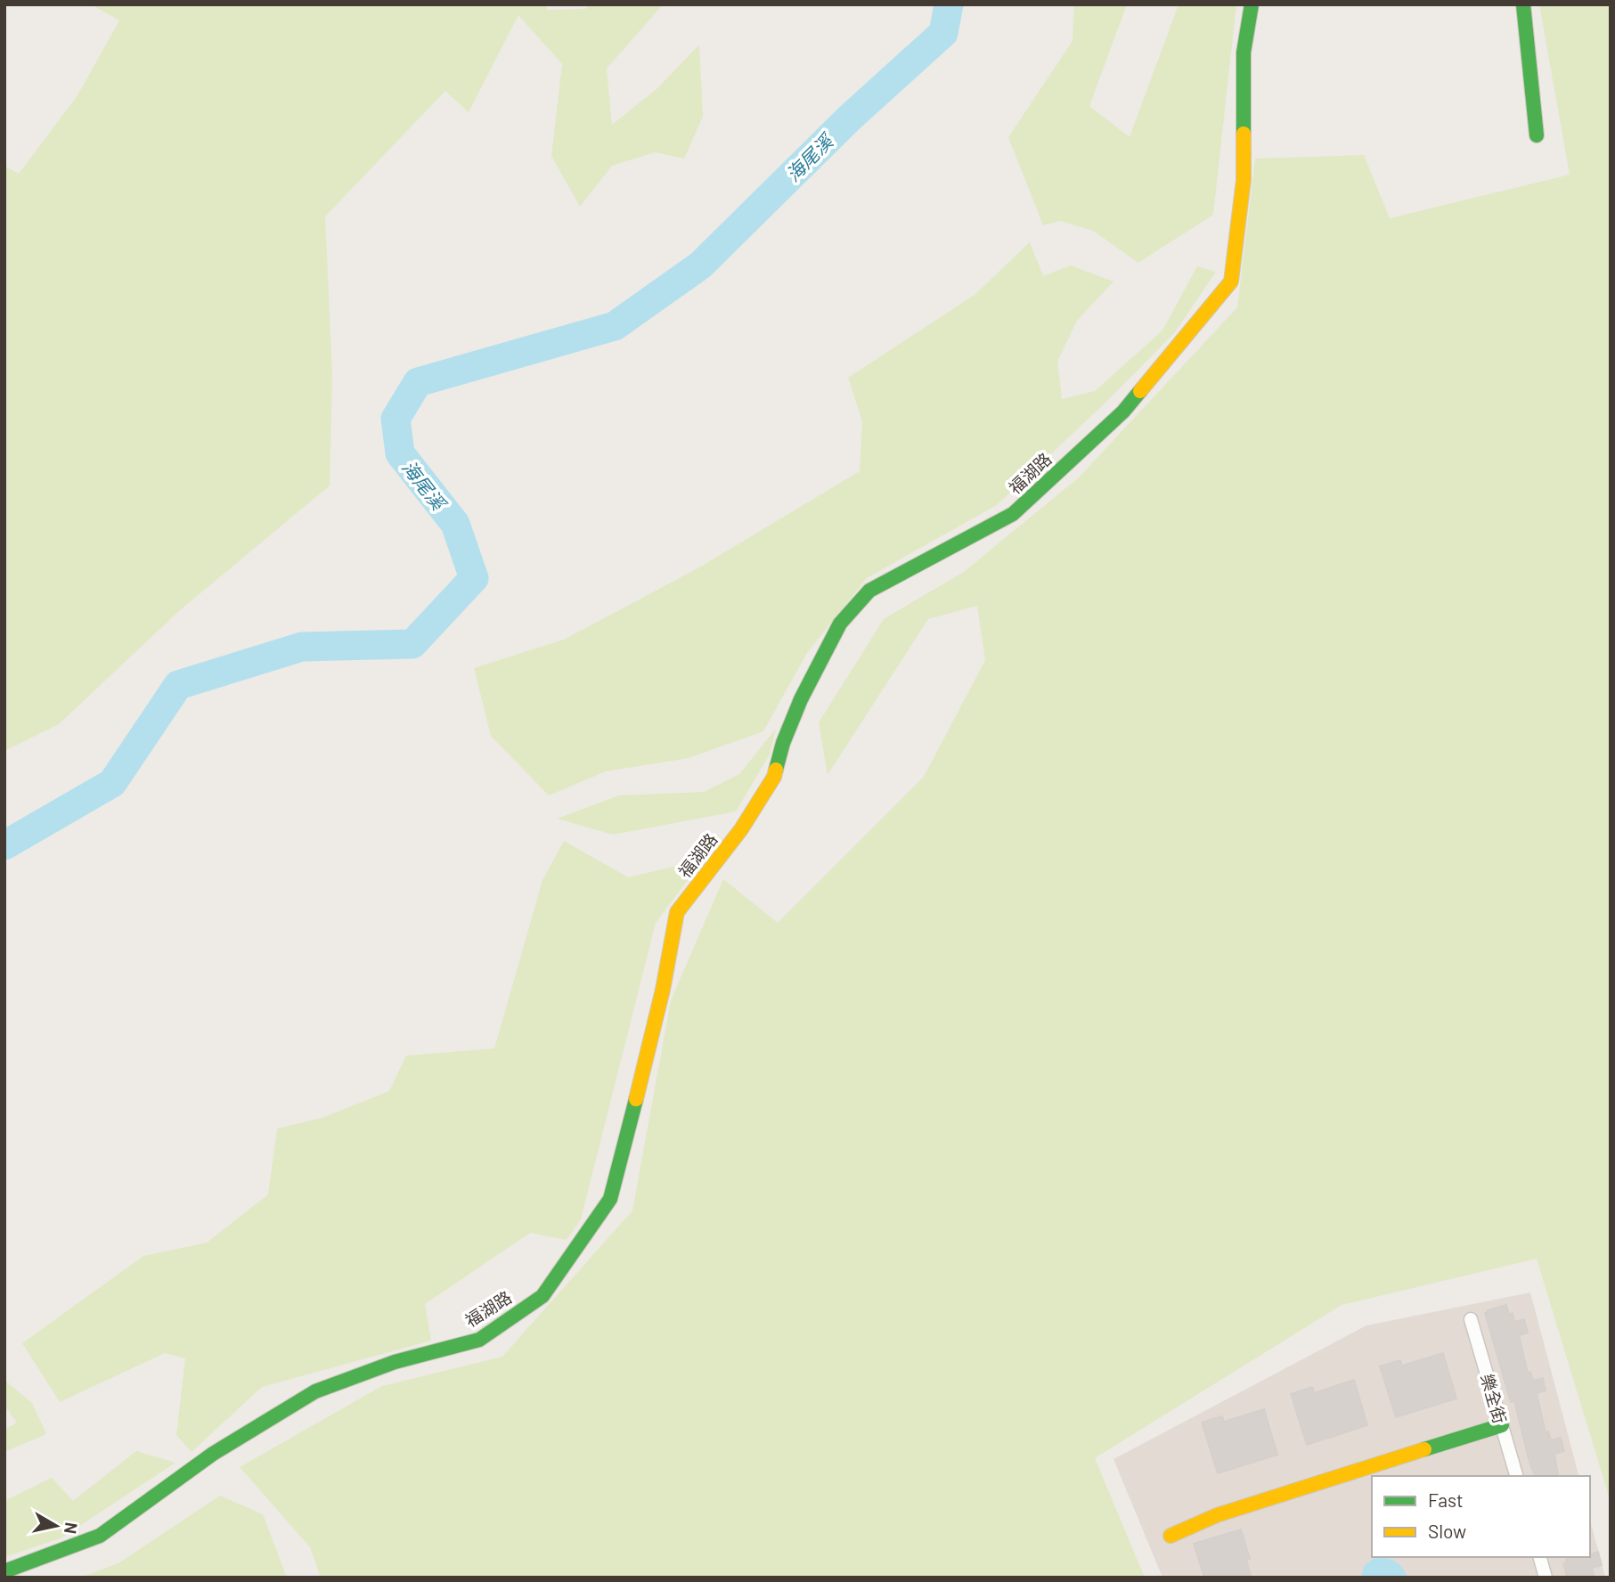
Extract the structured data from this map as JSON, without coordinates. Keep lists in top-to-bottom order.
{
  "streets": {
    "street": ["福湖路", "樂全街"]
  },
  "water": ["海尾溪"],
  "legend": ["Fast", "Slow"],
  "north": "right"
}
